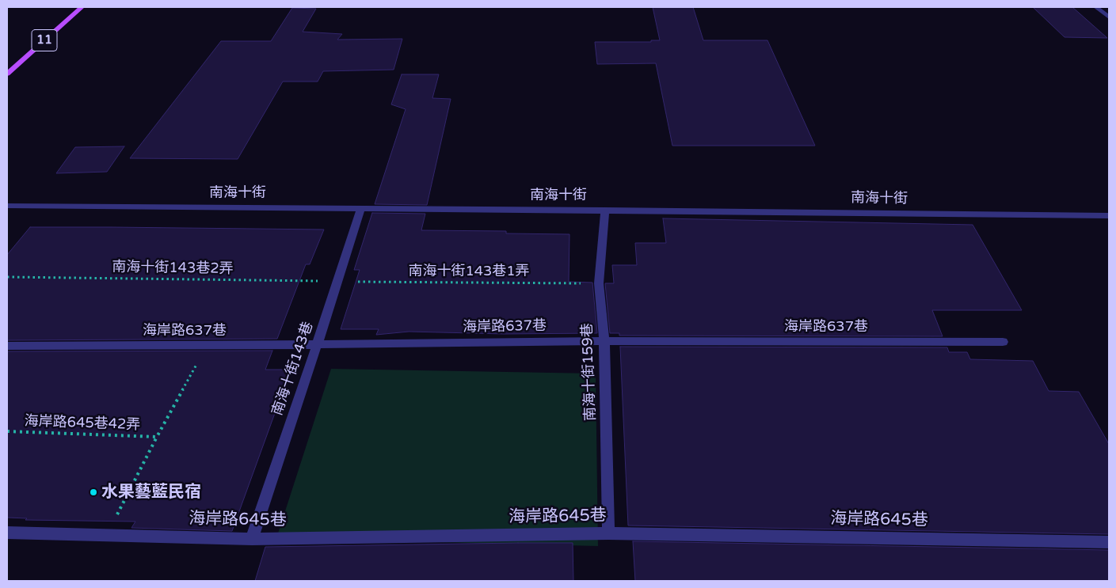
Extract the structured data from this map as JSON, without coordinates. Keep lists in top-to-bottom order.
{
  "streets": {
    "main road": ["11"],
    "street": [
      "南海十街",
      "海岸路637巷",
      "南海十街143巷",
      "南海十街159巷",
      "海岸路645巷"
    ],
    "path": ["南海十街143巷2弄", "南海十街143巷1弄", "海岸路645巷42弄"]
  },
  "crossings": [
    ["南海十街", "南海十街143巷"],
    ["南海十街", "南海十街159巷"],
    ["南海十街143巷2弄", "南海十街143巷1弄"],
    ["南海十街143巷2弄", "南海十街143巷"],
    ["南海十街143巷1弄", "南海十街143巷"],
    ["南海十街143巷1弄", "南海十街159巷"],
    ["海岸路637巷", "南海十街143巷"],
    ["海岸路637巷", "南海十街159巷"],
    ["海岸路637巷", "海岸路645巷42弄"],
    ["南海十街143巷", "海岸路645巷"],
    ["南海十街159巷", "海岸路645巷"],
    ["海岸路645巷42弄", "海岸路645巷"]
  ],
  "places": ["水果藝藍民宿"]
}
